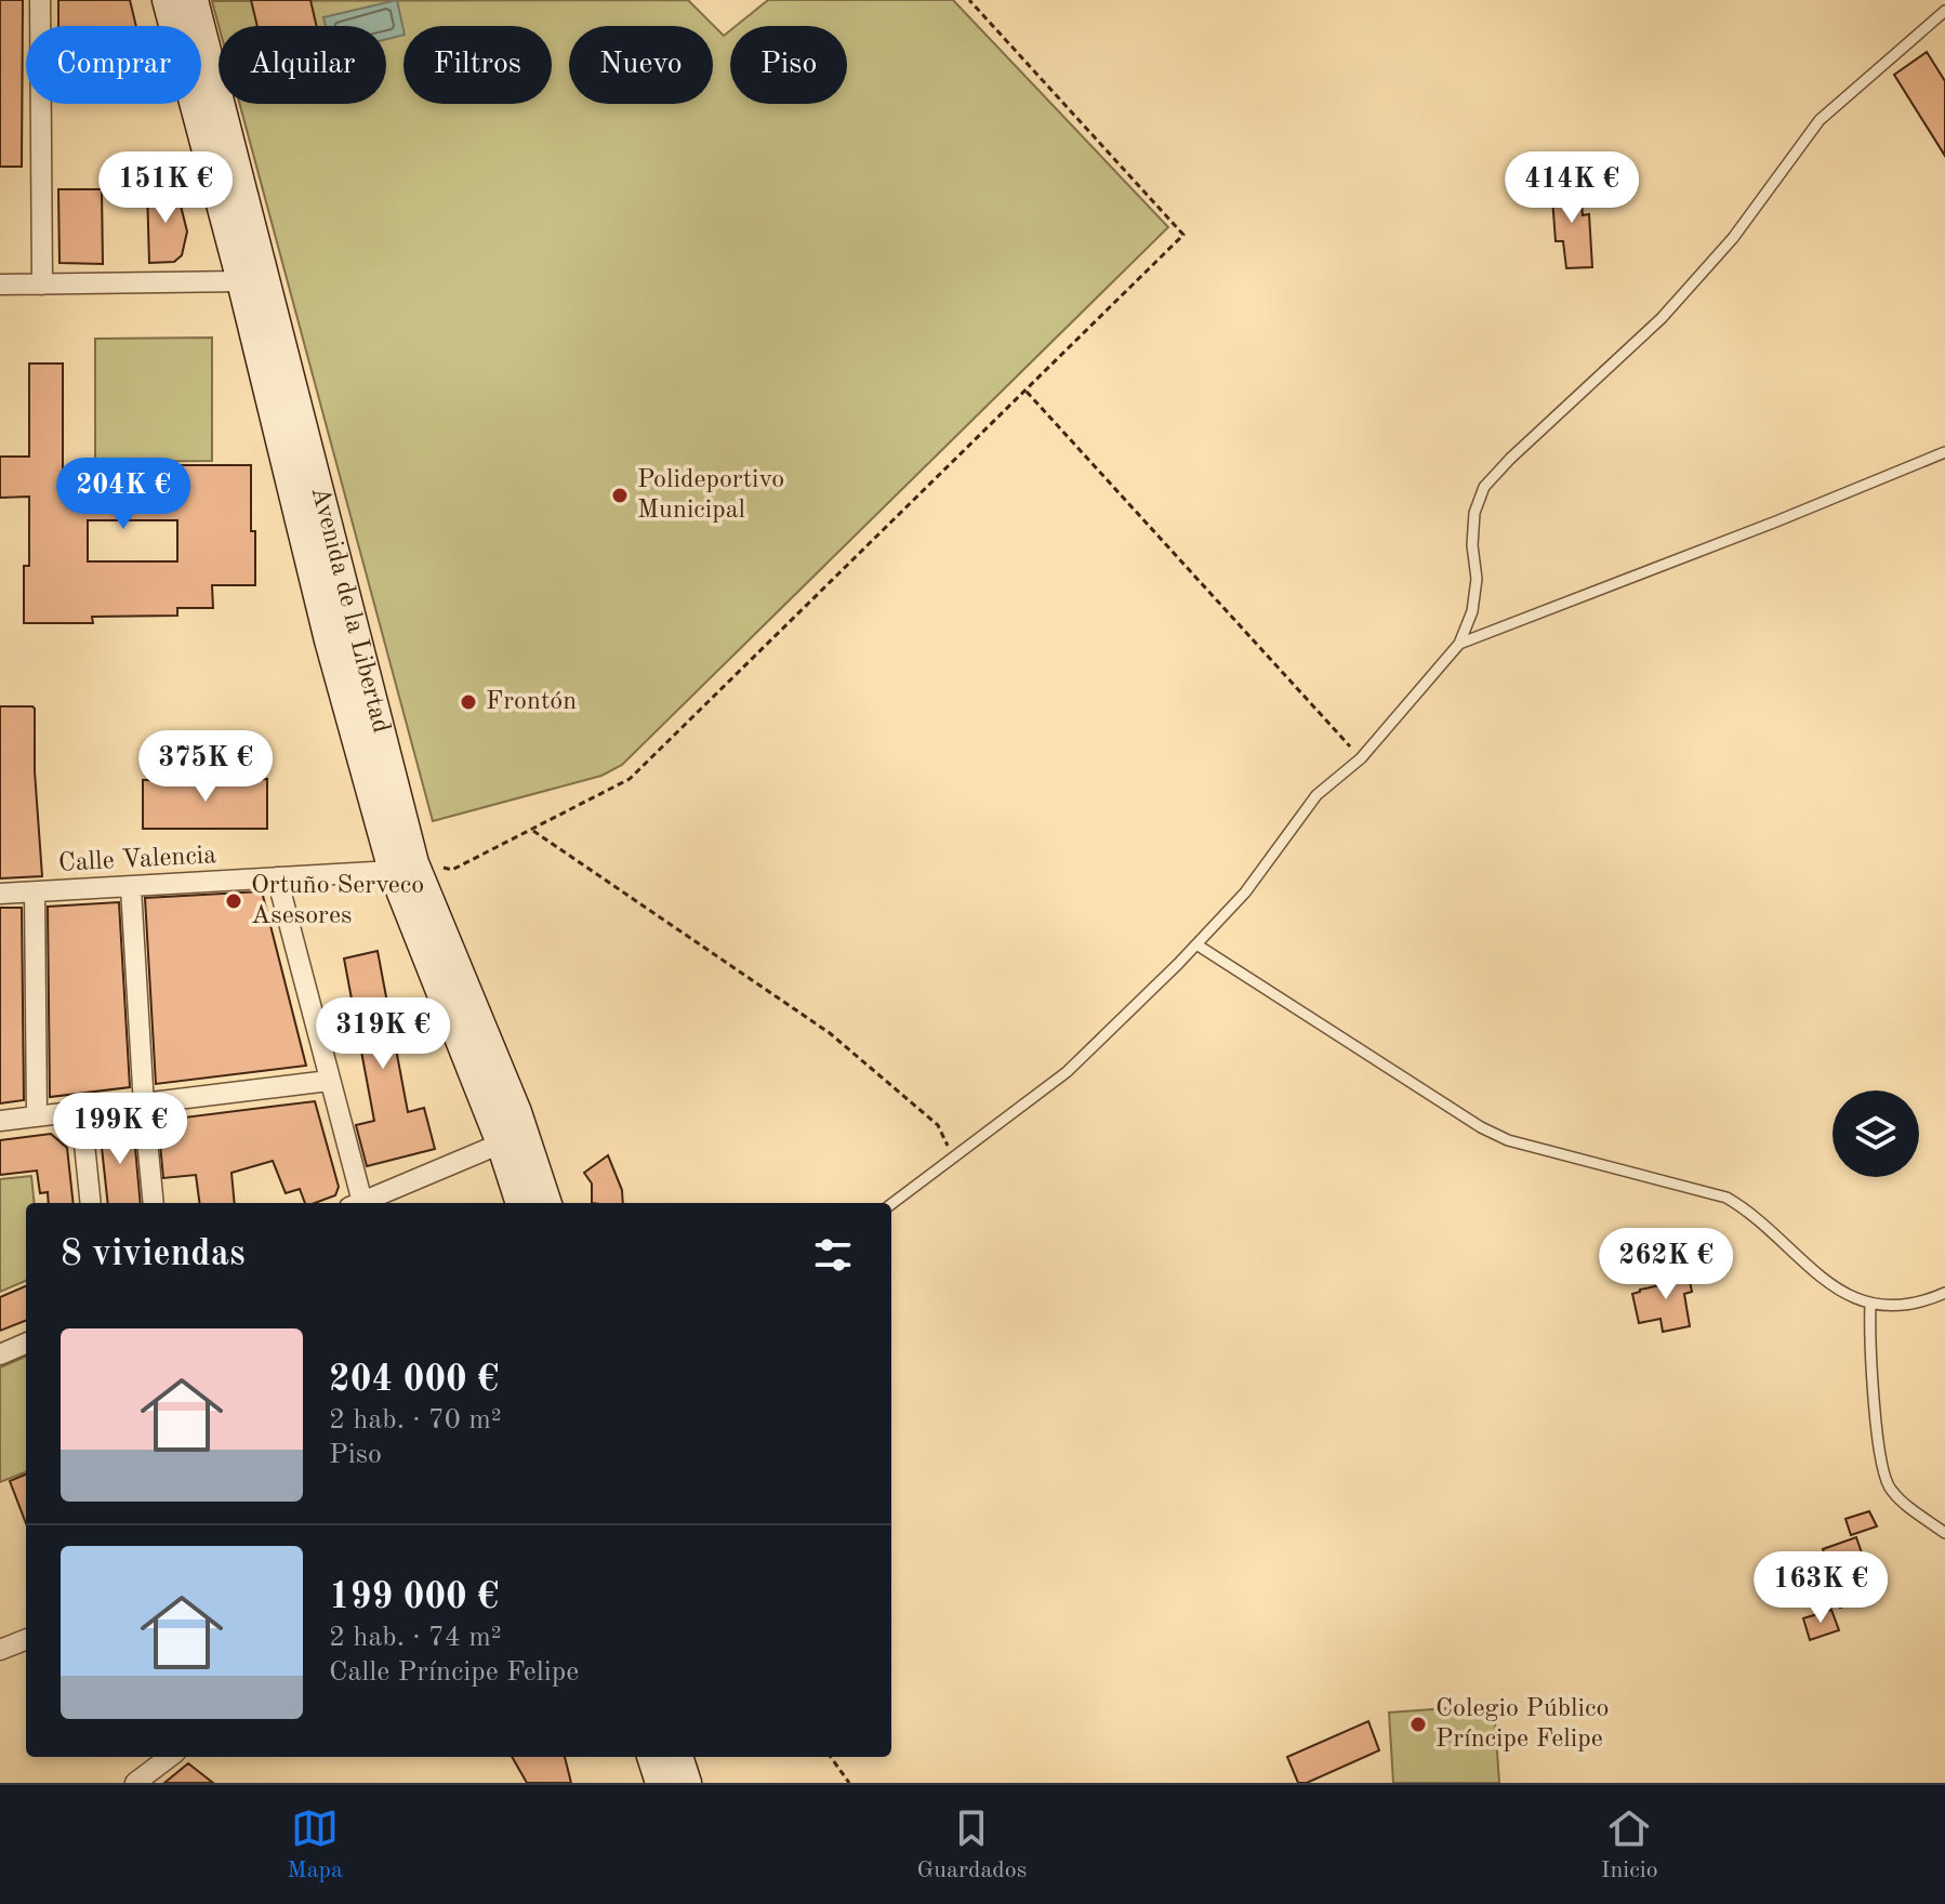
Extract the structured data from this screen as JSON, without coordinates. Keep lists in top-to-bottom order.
{
  "streets": {
    "street": ["Calle Valencia"]
  },
  "places": [
    "Polideportivo Municipal",
    "Frontón",
    "Ortuño Serveco Asesores",
    "Colegio Público Príncipe Felipe"
  ],
  "page": {
    "chip": [
      "Comprar",
      "Alquilar",
      "Filtros",
      "Nuevo",
      "Piso"
    ],
    "price": [
      "151K €",
      "414K €",
      "204K €",
      "375K €",
      "319K €",
      "199K €",
      "262K €",
      "163K €"
    ],
    "heading": "8 viviendas",
    "list": [
      {
        "name": "204 000 €",
        "note": "2 hab. · 70 m² · Piso"
      },
      {
        "name": "199 000 €",
        "note": "2 hab. · 74 m² · Calle Príncipe Felipe"
      }
    ],
    "tabs": ["Mapa", "Guardados", "Inicio"]
  }
}
